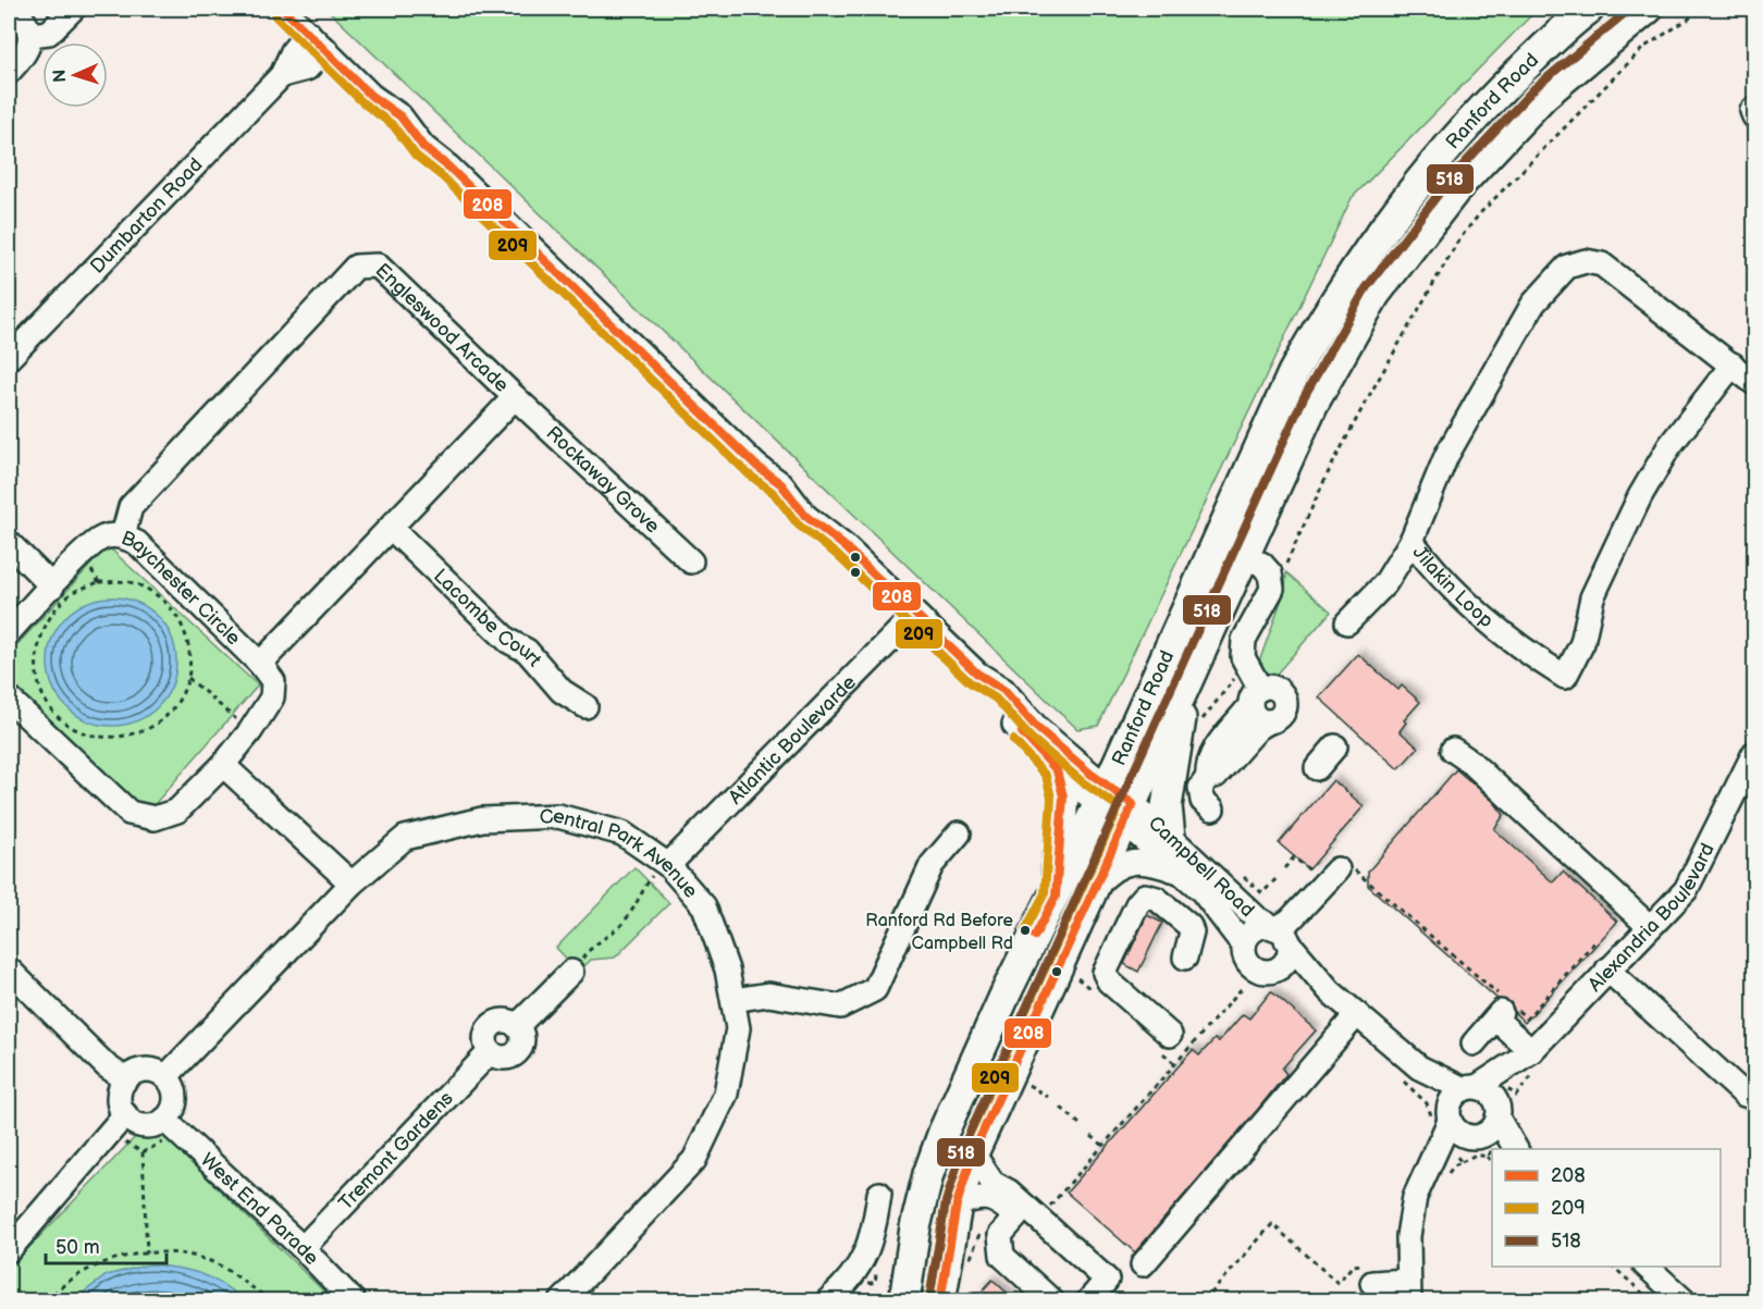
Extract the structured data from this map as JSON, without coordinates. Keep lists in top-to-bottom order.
{
  "streets": {
    "main road": ["Ranford Road"],
    "street": [
      "Dumbarton Road",
      "Engleswood Arcade",
      "Rockaway Grove",
      "Jilakin Loop",
      "Baychester Circle",
      "Lacombe Court",
      "Atlantic Boulevarde",
      "Central Park Avenue",
      "Campbell Road",
      "Alexandria Boulevard",
      "Tremont Gardens",
      "West End Parade"
    ]
  },
  "crossings": [
    ["Ranford Road", "Campbell Road"],
    ["Dumbarton Road", "Campbell Road"],
    ["Engleswood Arcade", "Rockaway Grove"],
    ["Engleswood Arcade", "Baychester Circle"],
    ["Engleswood Arcade", "Lacombe Court"],
    ["Atlantic Boulevarde", "Central Park Avenue"],
    ["Atlantic Boulevarde", "Campbell Road"],
    ["Central Park Avenue", "West End Parade"],
    ["Campbell Road", "Alexandria Boulevard"],
    ["Tremont Gardens", "West End Parade"]
  ],
  "places": ["Ranford Rd Before Campbell Rd"],
  "lines": ["transit line 208", "transit line 518", "transit line 209"],
  "legend": ["208", "209", "518"],
  "scale_bar": "50 m",
  "north": "left"
}
